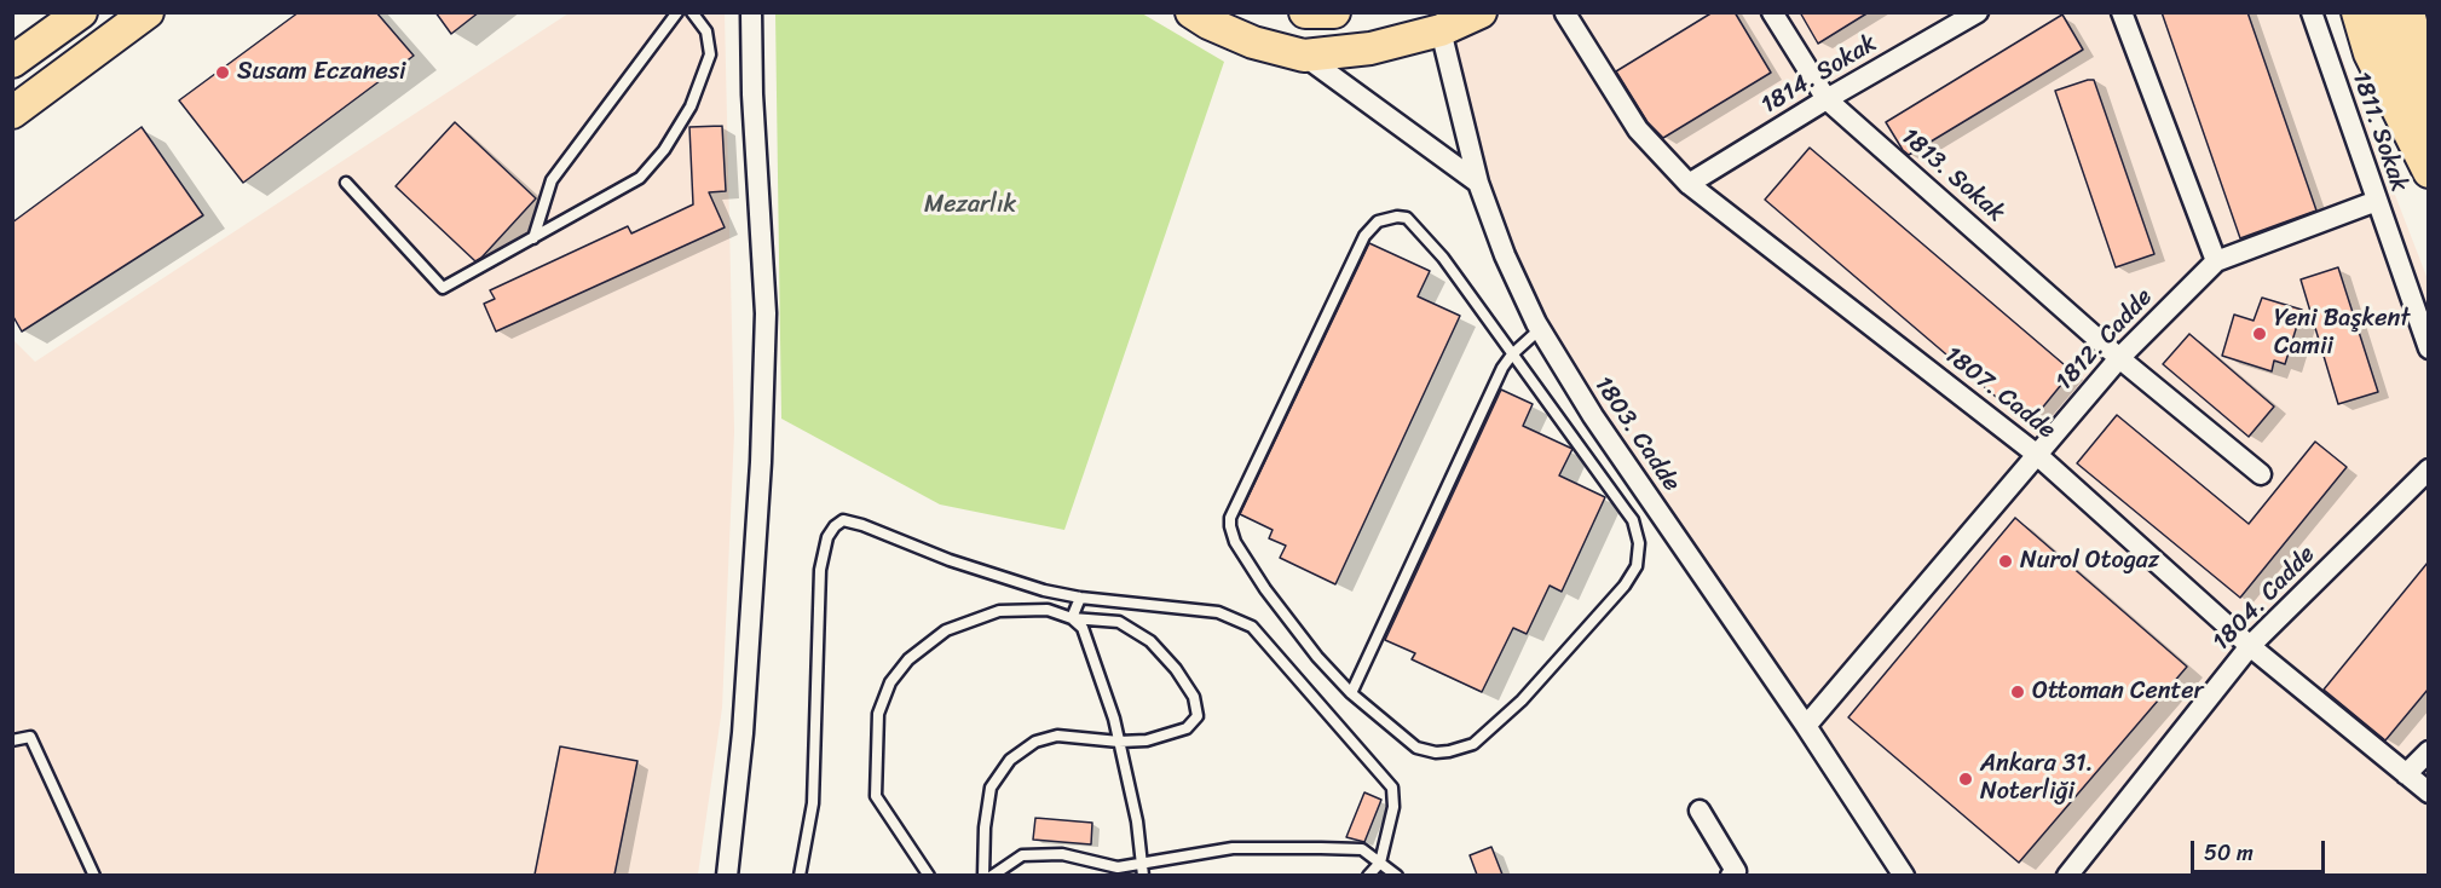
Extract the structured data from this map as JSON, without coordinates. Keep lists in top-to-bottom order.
{
  "streets": {
    "street": [
      "1814. Sokak",
      "1811. Sokak",
      "1813. Sokak",
      "1812. Cadde",
      "1807. Cadde",
      "1803. Cadde",
      "1804. Cadde"
    ]
  },
  "crossings": [
    ["1814. Sokak", "1813. Sokak"],
    ["1814. Sokak", "1807. Cadde"],
    ["1813. Sokak", "1812. Cadde"],
    ["1812. Cadde", "1807. Cadde"],
    ["1812. Cadde", "1803. Cadde"],
    ["1807. Cadde", "1804. Cadde"]
  ],
  "parks": ["Mezarlık"],
  "places": [
    "Susam Eczanesi",
    "Yeni Başkent Camii",
    "Nurol Otogaz",
    "Ottoman Center",
    "Ankara 31. Noterliği"
  ],
  "scale_bar": "50 m"
}
